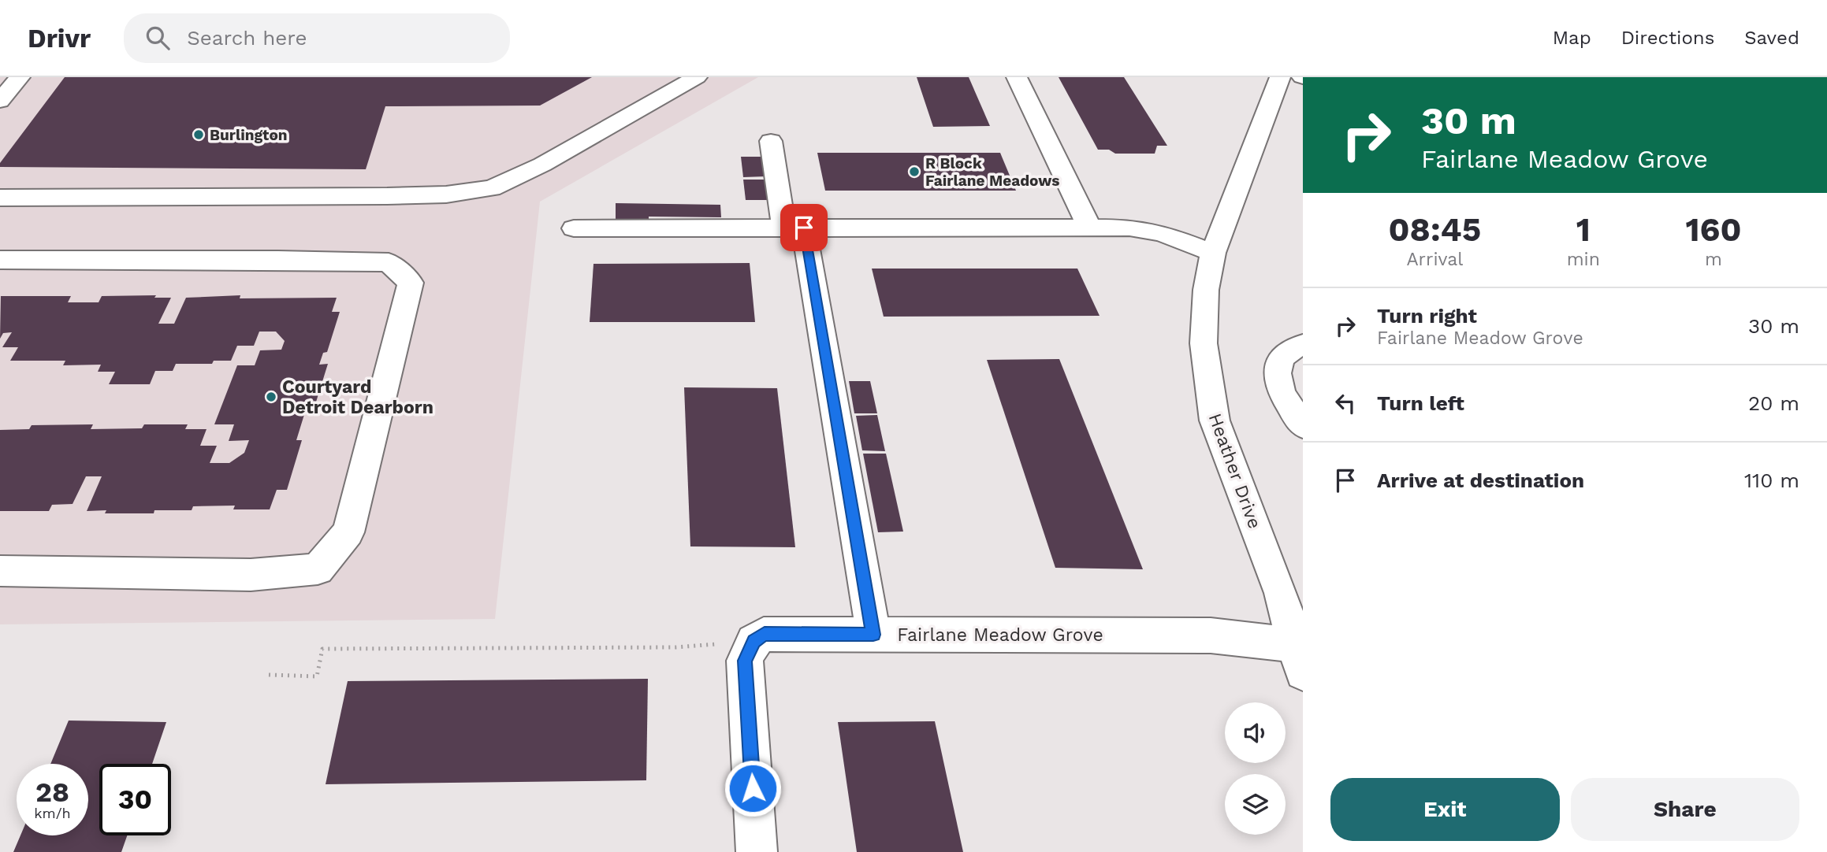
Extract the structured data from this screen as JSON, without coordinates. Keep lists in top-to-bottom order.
{
  "streets": {
    "street": ["Heather Drive", "Fairlane Meadow Grove"]
  },
  "crossings": [
    ["Heather Drive", "Fairlane Meadow Grove"]
  ],
  "places": ["Burlington", "R Block Fairlane Meadows", "Courtyard Detroit Dearborn"],
  "page": {
    "header": "Drivr",
    "search": "Search here",
    "nav": ["Map", "Directions", "Saved"],
    "turn": ["30 m", "Fairlane Meadow Grove"],
    "eta": [
      "08:45",
      "Arrival",
      "1",
      "min",
      "160",
      "m"
    ],
    "list": [
      {
        "name": "Turn right",
        "note": "Fairlane Meadow Grove",
        "value": "30 m"
      },
      {
        "name": "Turn left",
        "value": "20 m"
      },
      {
        "name": "Arrive at destination",
        "value": "110 m"
      }
    ],
    "speed": "28 km/h",
    "limit": "30",
    "buttons": ["Exit", "Share"]
  }
}
